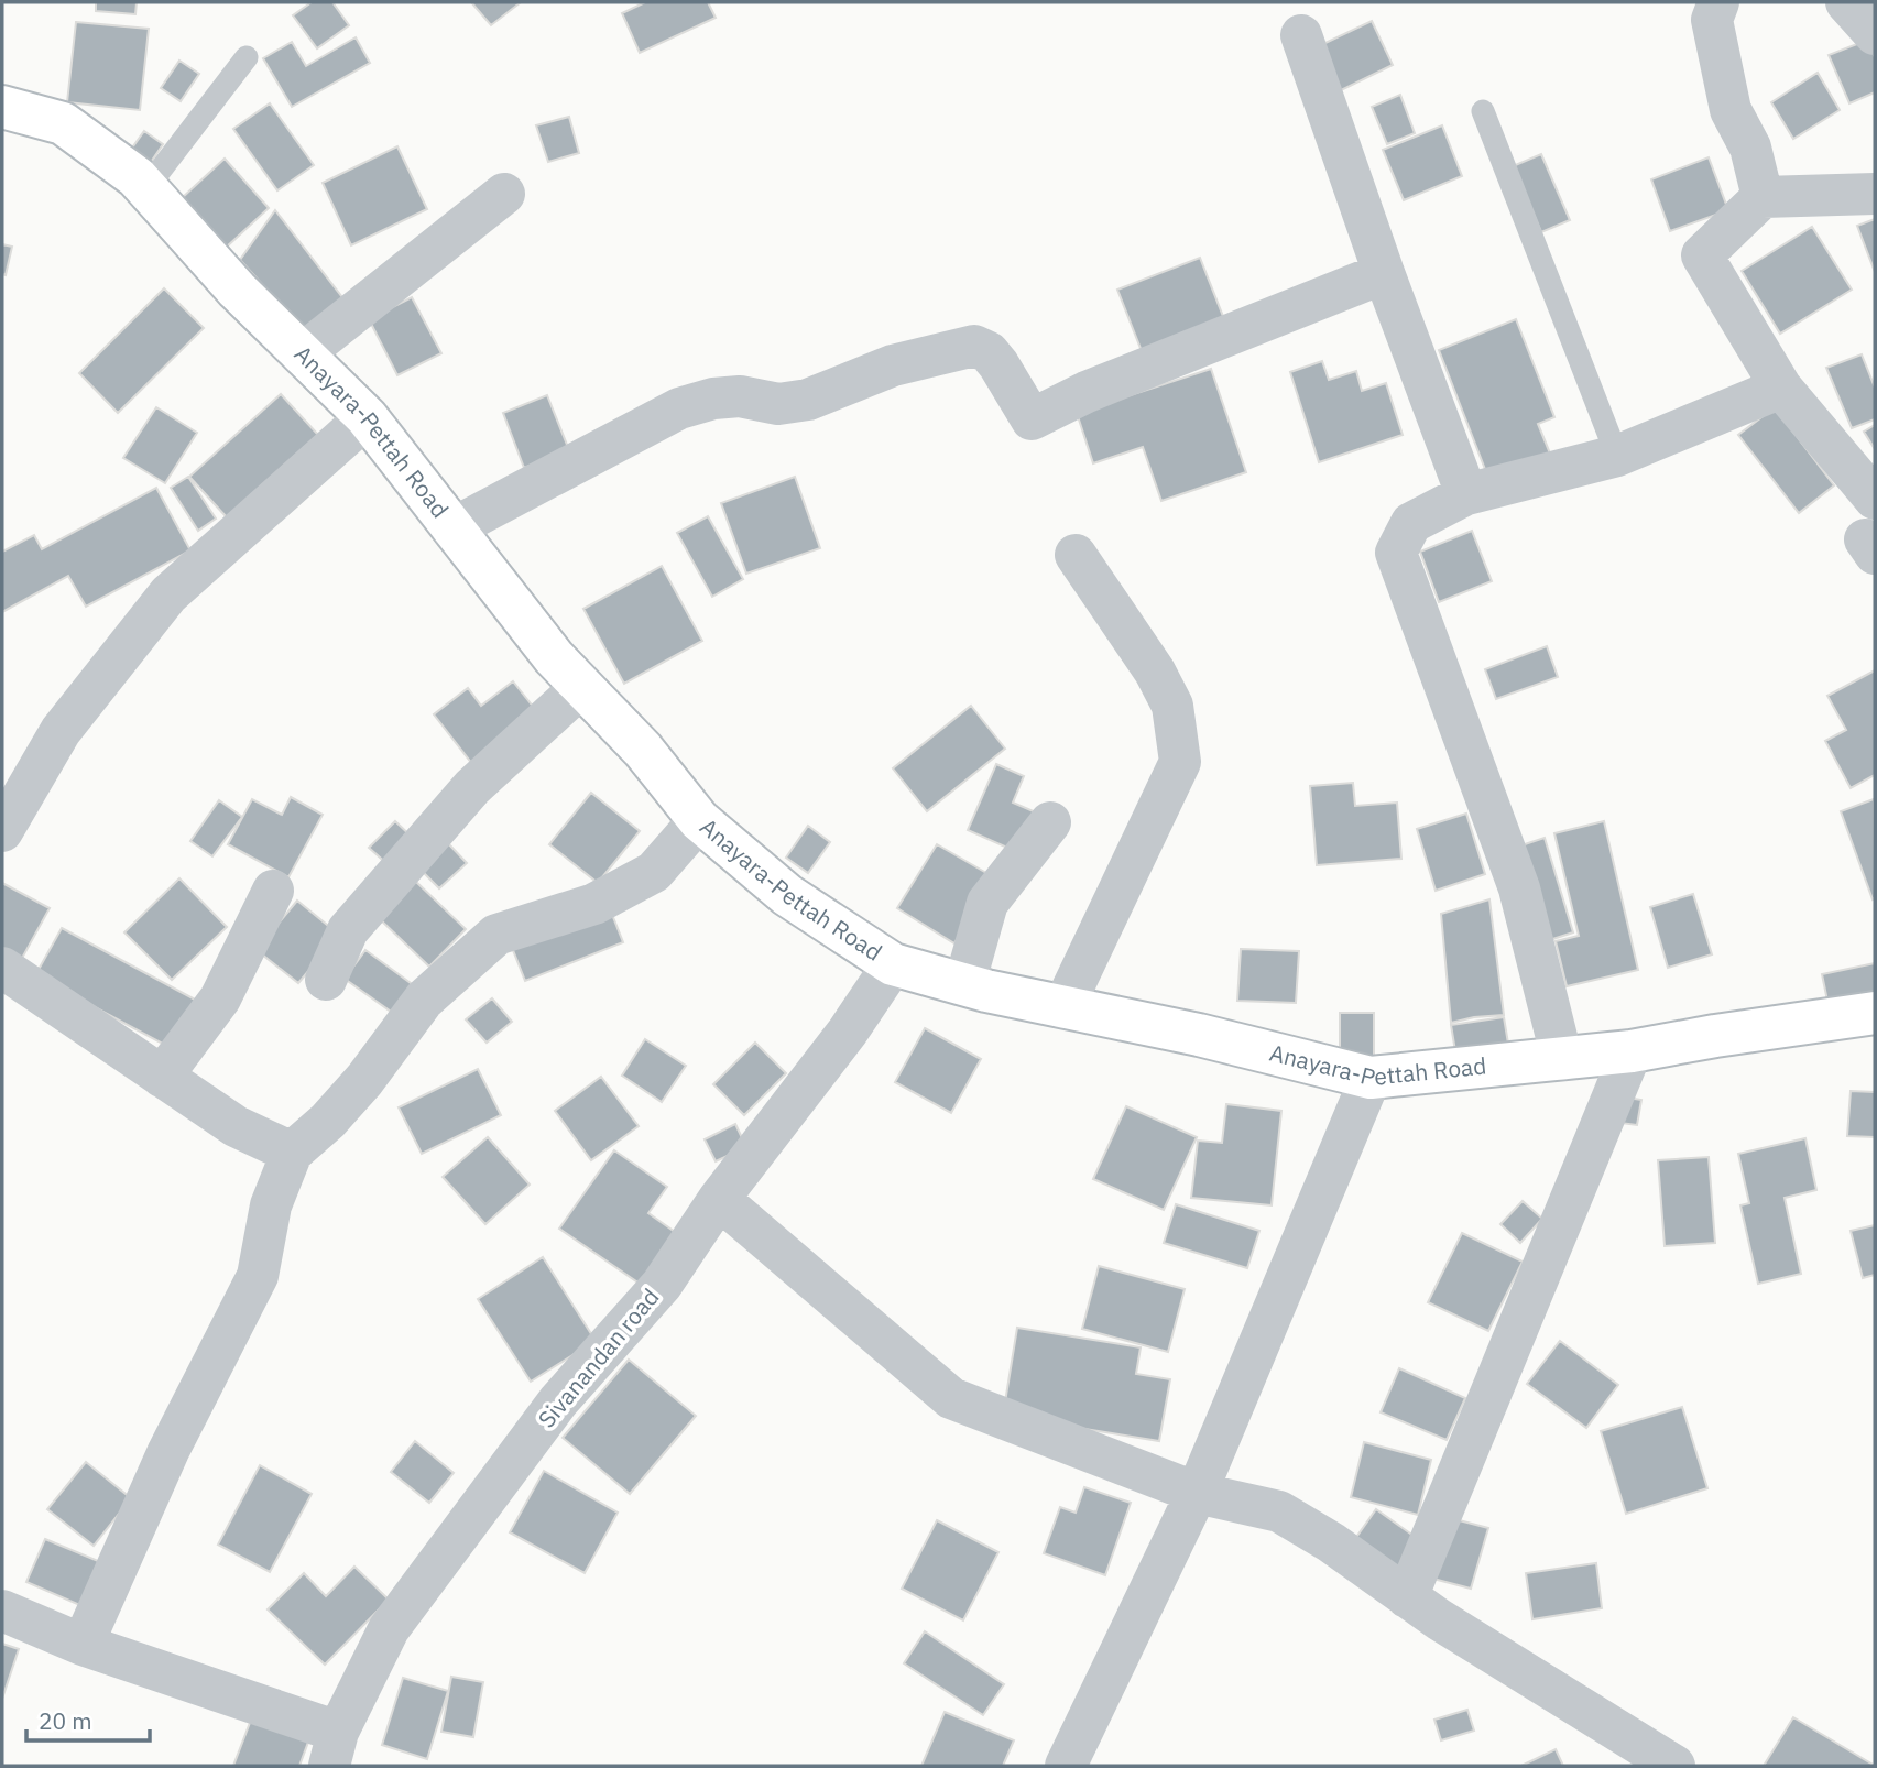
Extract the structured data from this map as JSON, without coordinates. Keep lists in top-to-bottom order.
{
  "streets": {
    "main road": ["Anayara-Pettah Road"],
    "street": ["Sivanandan road"]
  },
  "crossings": [
    ["Anayara-Pettah Road", "Sivanandan road"]
  ],
  "scale_bar": "20 m"
}
